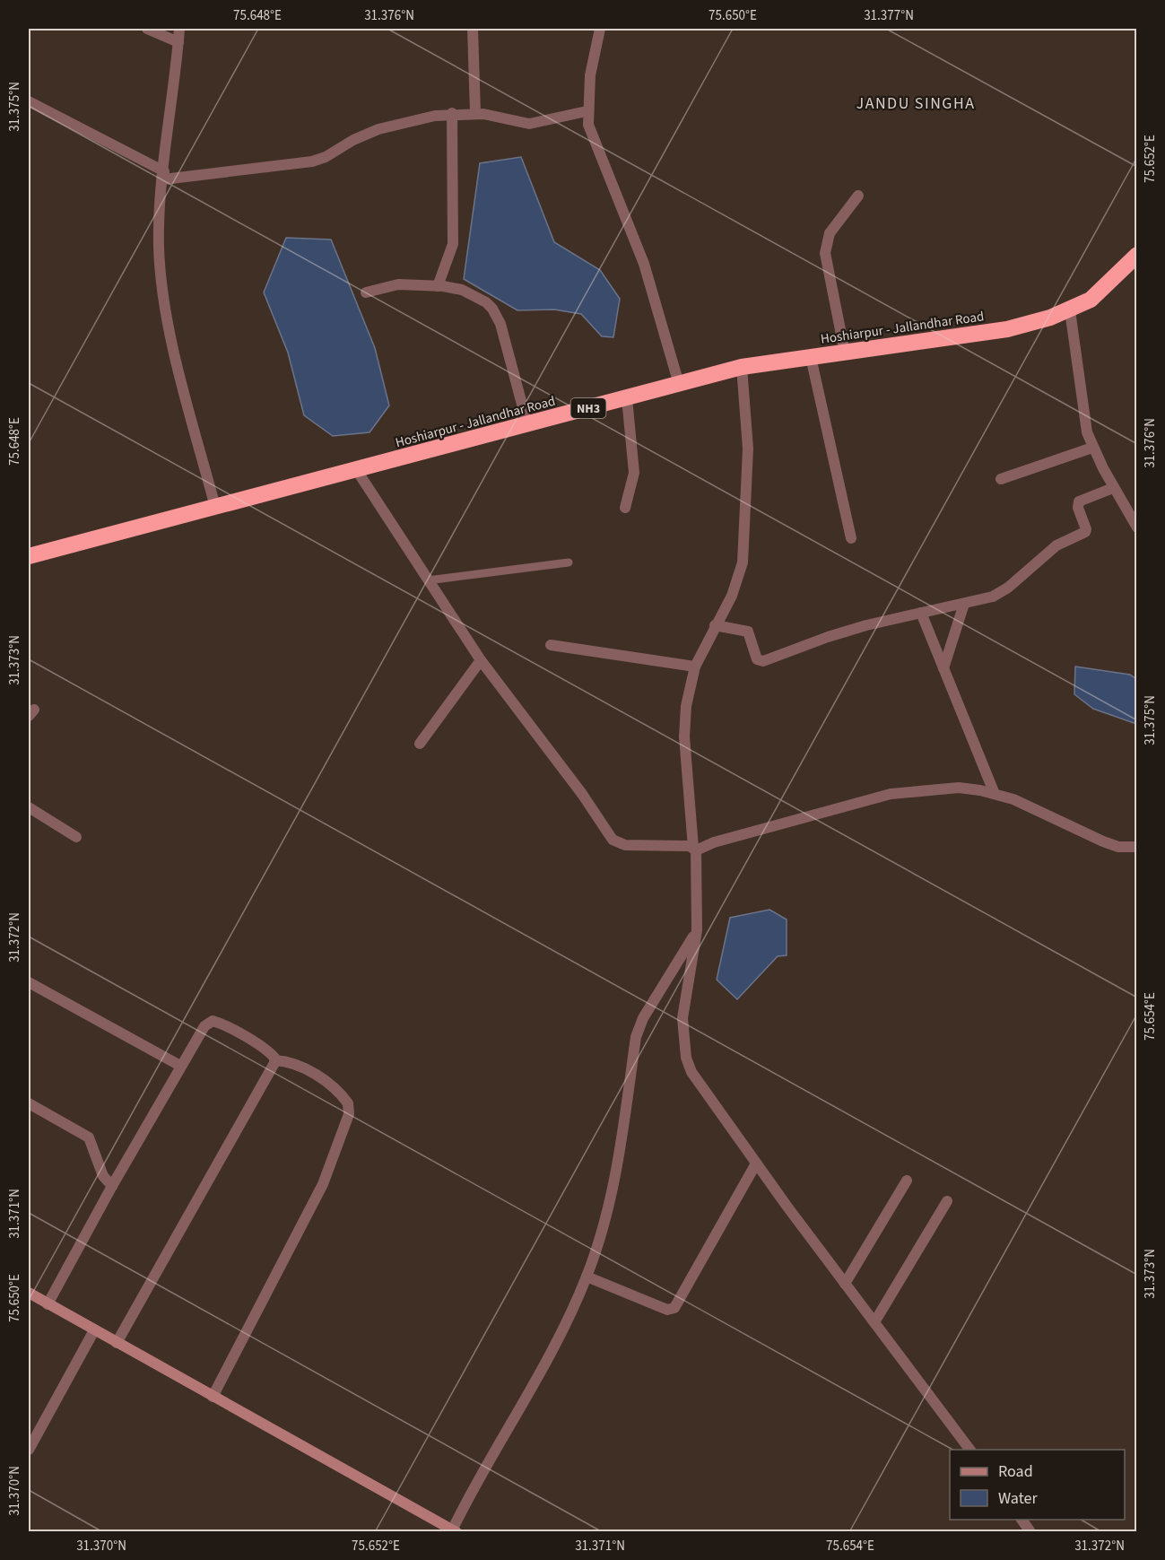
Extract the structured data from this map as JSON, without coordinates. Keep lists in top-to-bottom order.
{
  "streets": {
    "highway": ["Hoshiarpur - Jallandhar Road", "NH3"]
  },
  "districts": ["JANDU SINGHA"],
  "legend": ["Road", "Water"],
  "coordinates": [
    "75.648°E",
    "31.376°N",
    "75.650°E",
    "31.377°N",
    "31.375°N",
    "75.652°E",
    "31.373°N",
    "31.372°N",
    "75.654°E",
    "31.371°N",
    "31.370°N"
  ]
}
